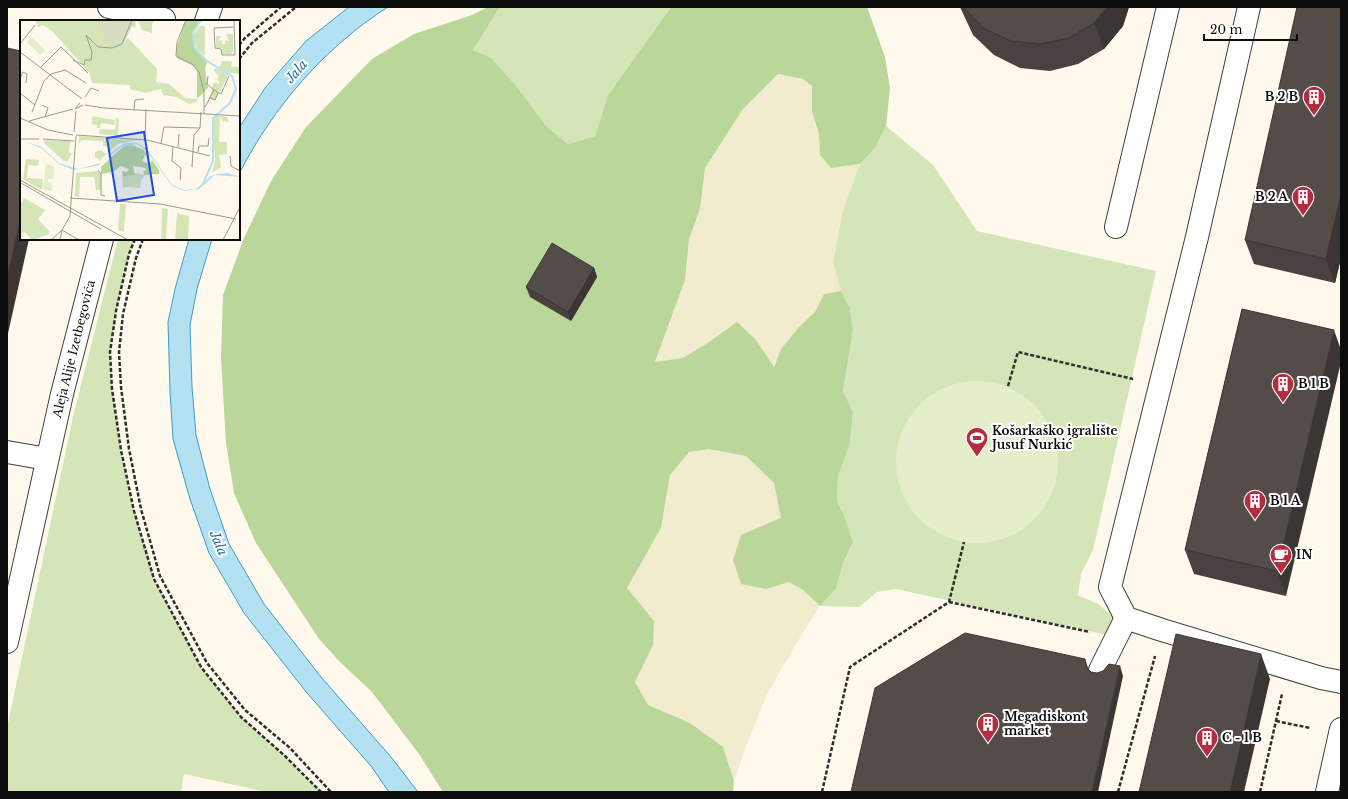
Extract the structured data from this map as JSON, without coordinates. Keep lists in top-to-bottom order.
{
  "streets": {
    "street": ["Aleja Alije Izetbegovića"]
  },
  "water": ["Jala"],
  "places": {
    "building": [
      "B 2 B",
      "B 2 A",
      "B 1 B",
      "B 1 A",
      "Megadiskont market",
      "C - 1 B"
    ],
    "sports": ["Košarkaško igralište Jusuf Nurkić"],
    "cafe": ["IN"]
  },
  "scale_bar": "20 m"
}
